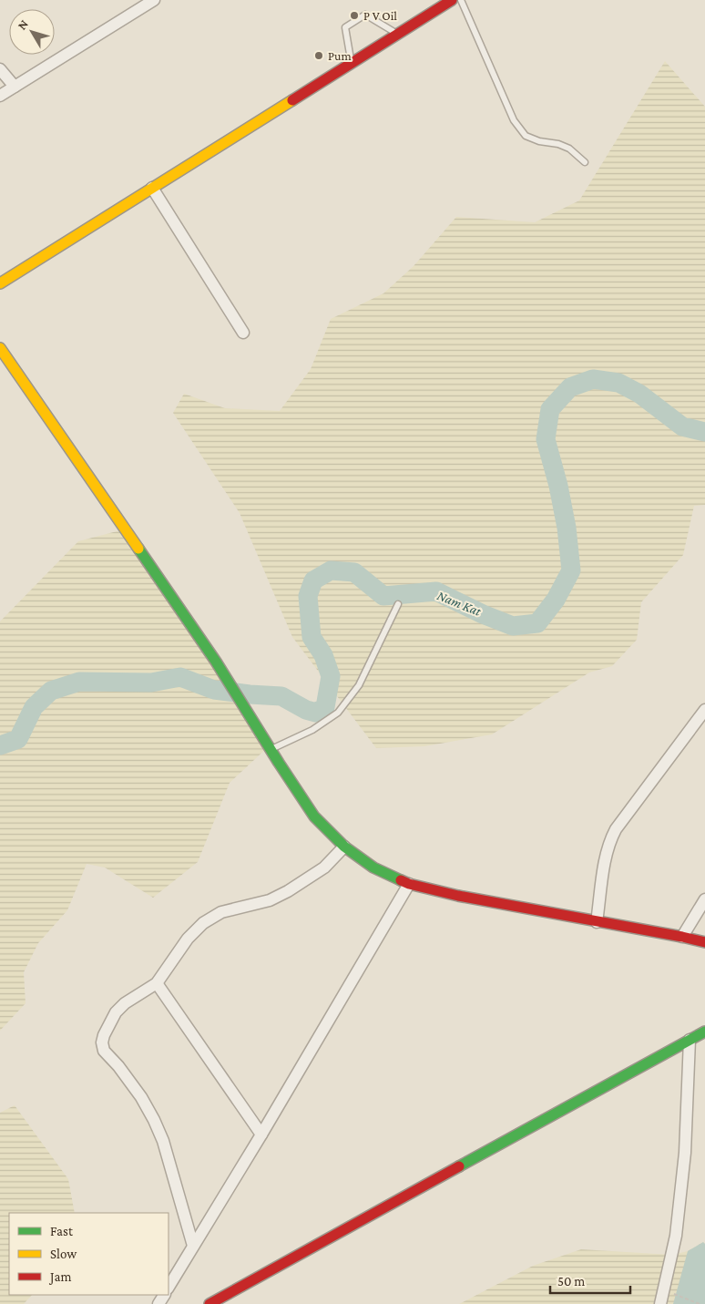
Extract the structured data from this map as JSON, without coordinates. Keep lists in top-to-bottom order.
{
  "water": ["Nam Kat"],
  "places": ["P V Oil", "Pum"],
  "legend": ["Fast", "Slow", "Jam"],
  "scale_bar": "50 m",
  "north": "top left"
}
